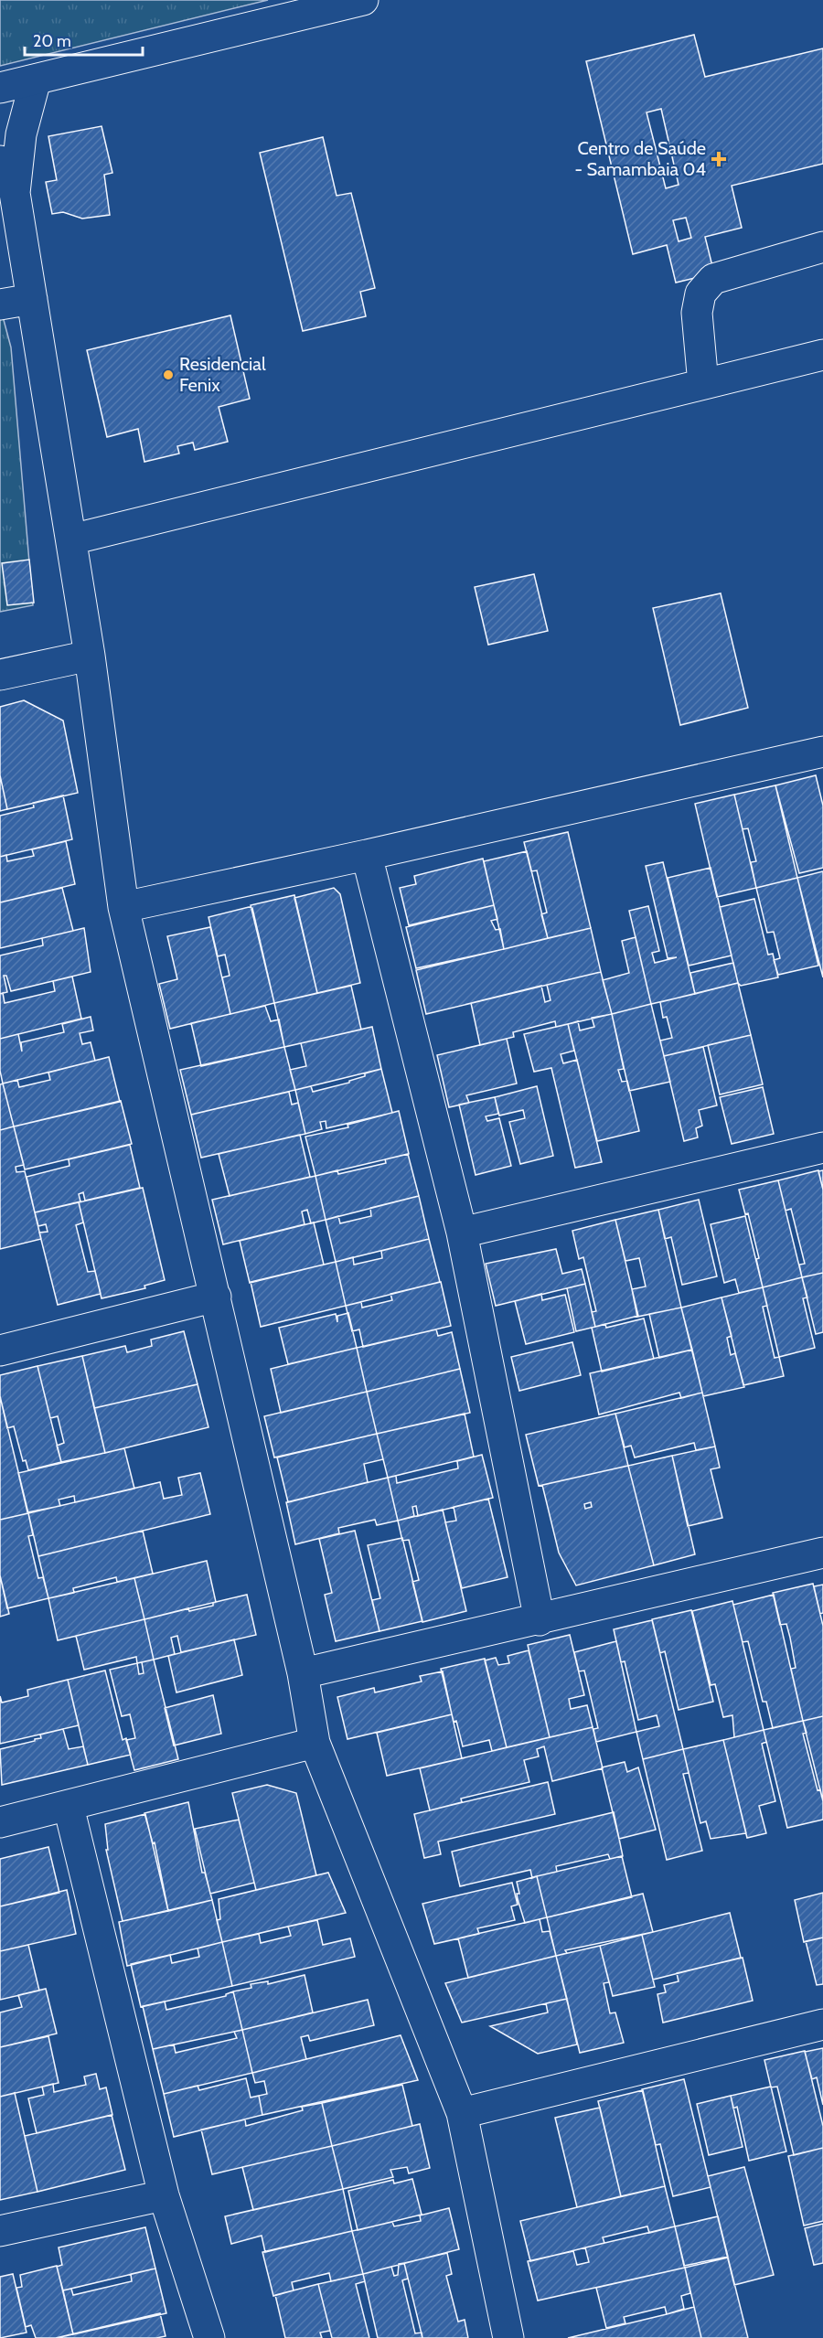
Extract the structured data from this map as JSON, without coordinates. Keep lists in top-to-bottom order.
{
  "places": {
    "health": ["Centro de Saúde - Samambaia 04"],
    "other": ["Residencial Fenix"]
  },
  "scale_bar": "20 m"
}
